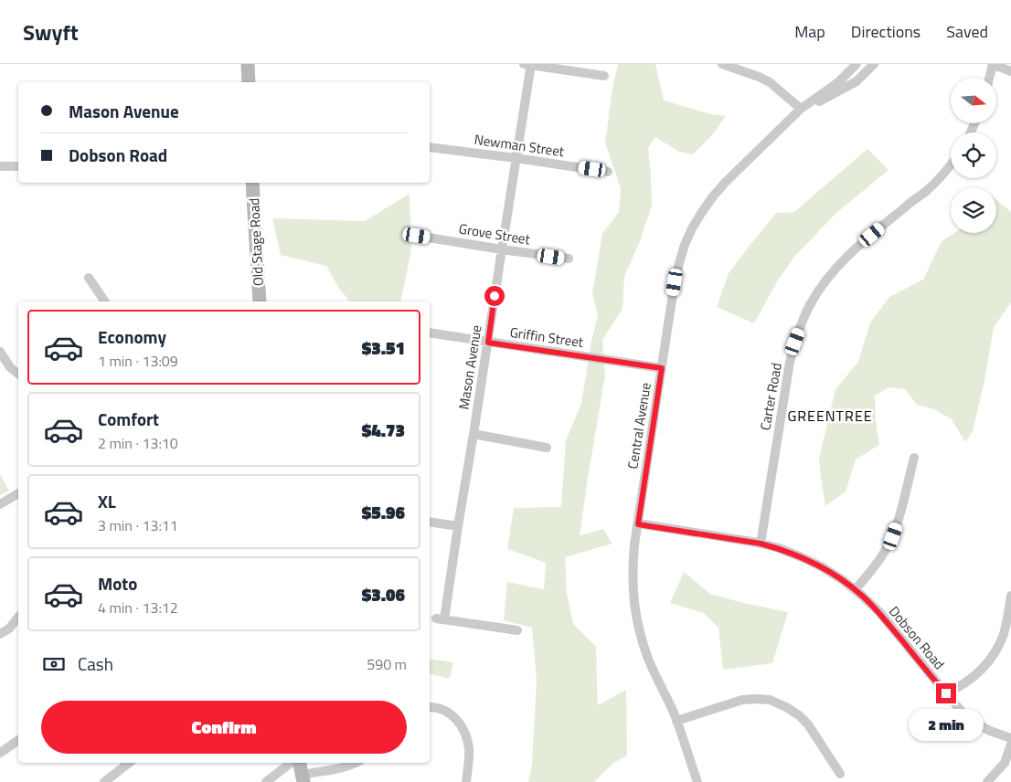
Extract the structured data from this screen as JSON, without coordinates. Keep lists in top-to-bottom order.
{
  "streets": {
    "street": [
      "Newman Street",
      "Grove Street",
      "Old Stage Road",
      "Griffin Street",
      "Mason Avenue",
      "Carter Road",
      "Central Avenue",
      "Dobson Road"
    ]
  },
  "crossings": [
    ["Newman Street", "Mason Avenue"],
    ["Grove Street", "Mason Avenue"],
    ["Griffin Street", "Mason Avenue"],
    ["Griffin Street", "Central Avenue"],
    ["Carter Road", "Dobson Road"],
    ["Central Avenue", "Dobson Road"]
  ],
  "districts": ["GREENTREE"],
  "north": "right",
  "page": {
    "header": "Swyft",
    "nav": ["Map", "Directions", "Saved"],
    "banner": ["Mason Avenue", "Dobson Road"],
    "list": [
      {
        "name": "Economy",
        "note": "1 min · 13:09",
        "value": "$3.51"
      },
      {
        "name": "Comfort",
        "note": "2 min · 13:10",
        "value": "$4.73"
      },
      {
        "name": "XL",
        "note": "3 min · 13:11",
        "value": "$5.96"
      },
      {
        "name": "Moto",
        "note": "4 min · 13:12",
        "value": "$3.06"
      }
    ],
    "pay": ["Cash", "590 m"],
    "buttons": "Confirm",
    "bubble": "2 min"
  }
}
